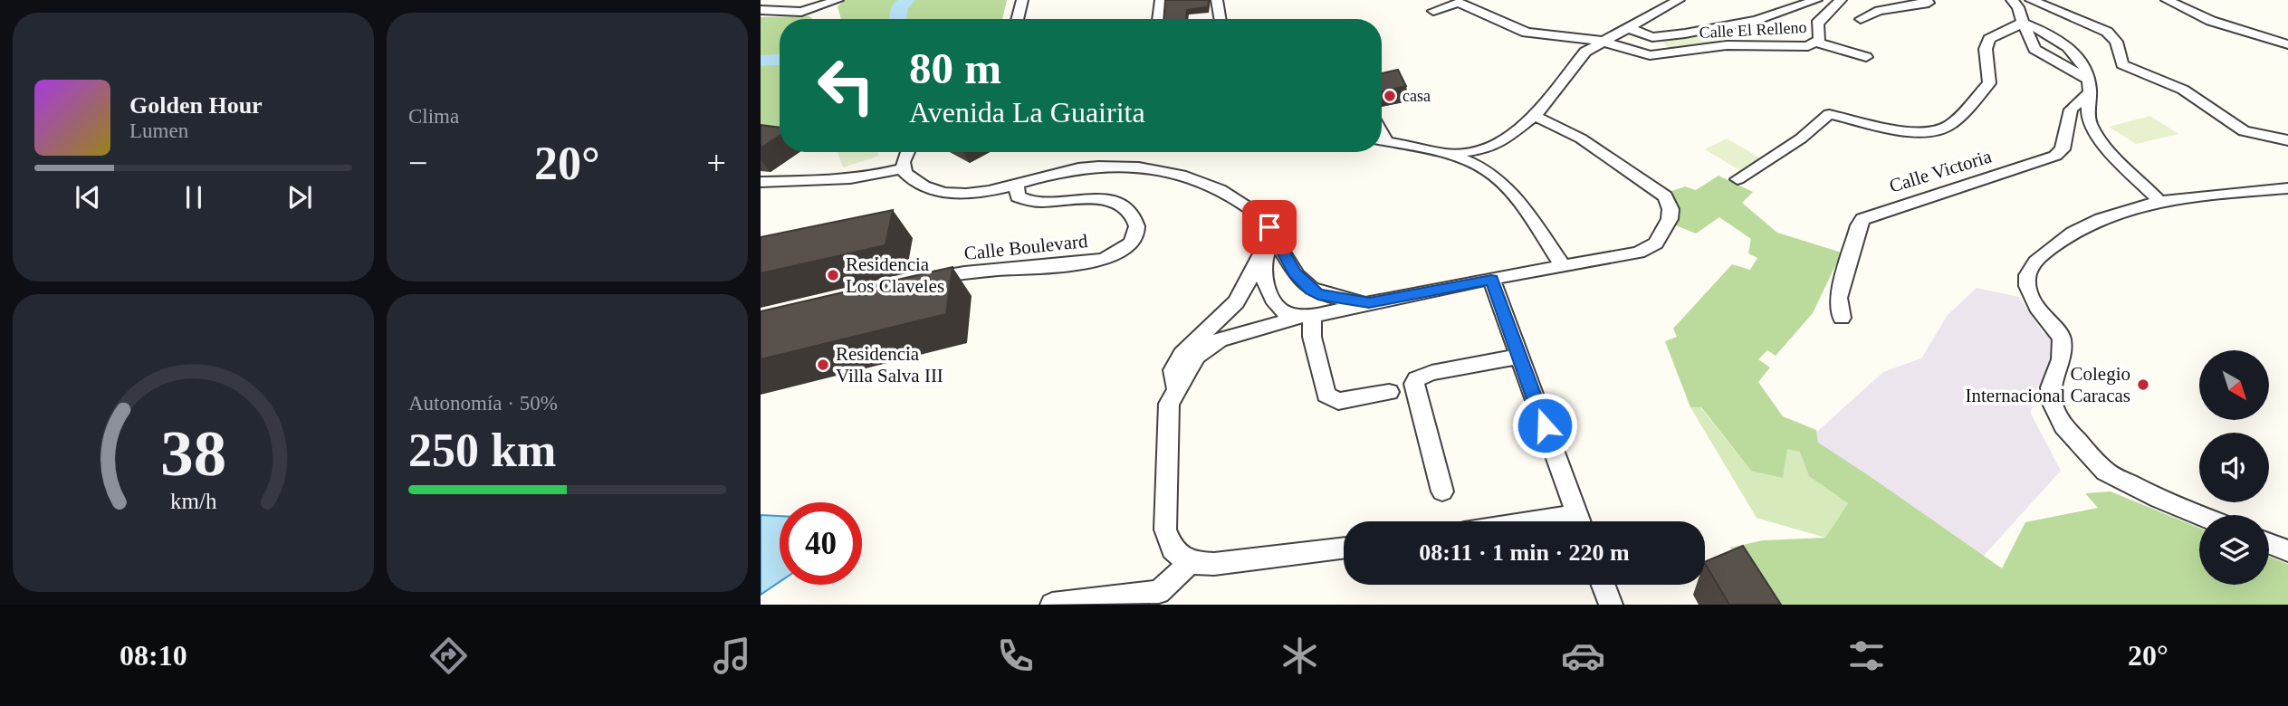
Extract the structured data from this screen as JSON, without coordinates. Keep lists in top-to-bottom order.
{
  "streets": {
    "street": ["Calle El Relleno", "Calle Victoria", "Calle Boulevard"]
  },
  "places": [
    "casa",
    "Residencia Los Claveles",
    "Residencia Villa Salva III",
    "Colegio Internacional Caracas"
  ],
  "north": "bottom right",
  "page": {
    "tile": [
      "Clima",
      ["Autonomía · 50%", "250 km"]
    ],
    "turn": ["80 m", "Avenida La Guairita"],
    "song": ["Golden Hour", "Lumen"],
    "heat": ["−", "20°", "+"],
    "limit": "40",
    "trip": "08:11 · 1 min · 220 m",
    "tabs": ["08:10", "20°"],
    "gauge": ["38", "km/h"]
  }
}
